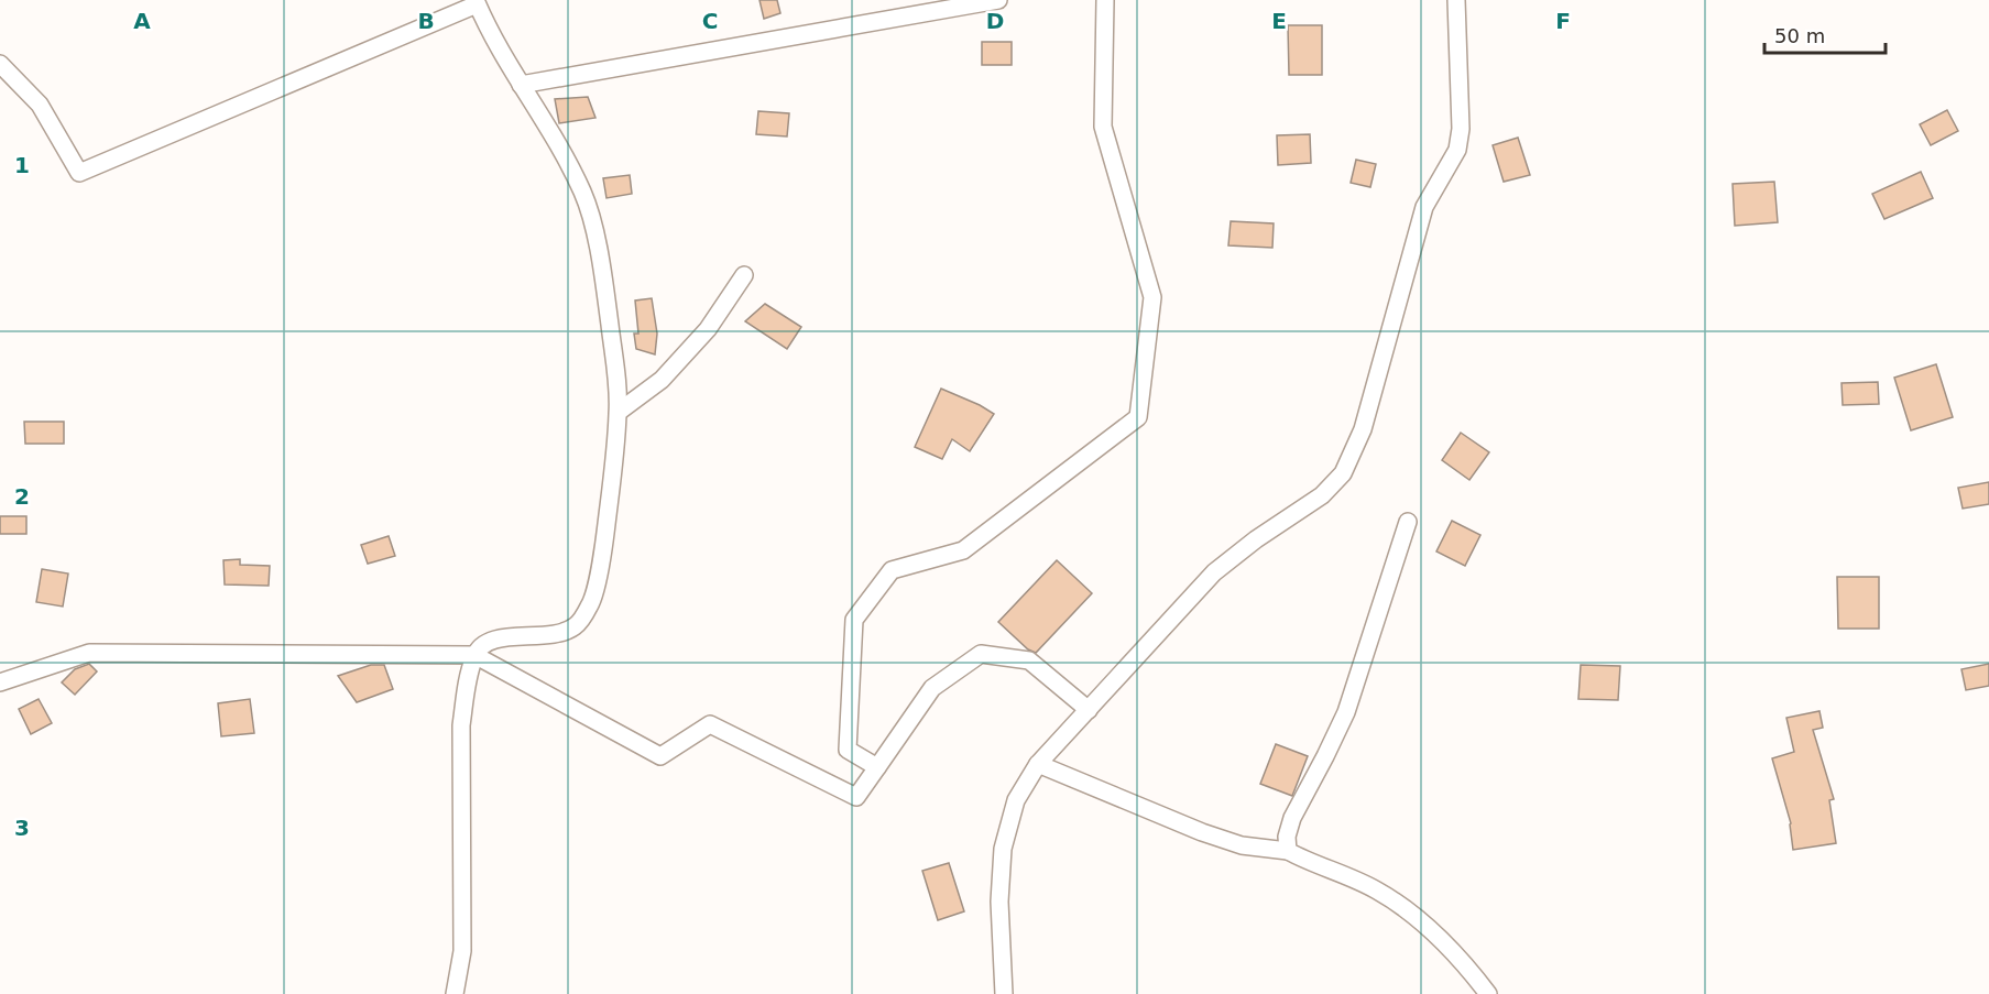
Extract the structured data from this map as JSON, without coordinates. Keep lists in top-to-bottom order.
{
  "scale_bar": "50 m",
  "grid": {
    "columns": [
      "A",
      "B",
      "C",
      "D",
      "E",
      "F"
    ],
    "rows": ["1", "2", "3"]
  }
}
